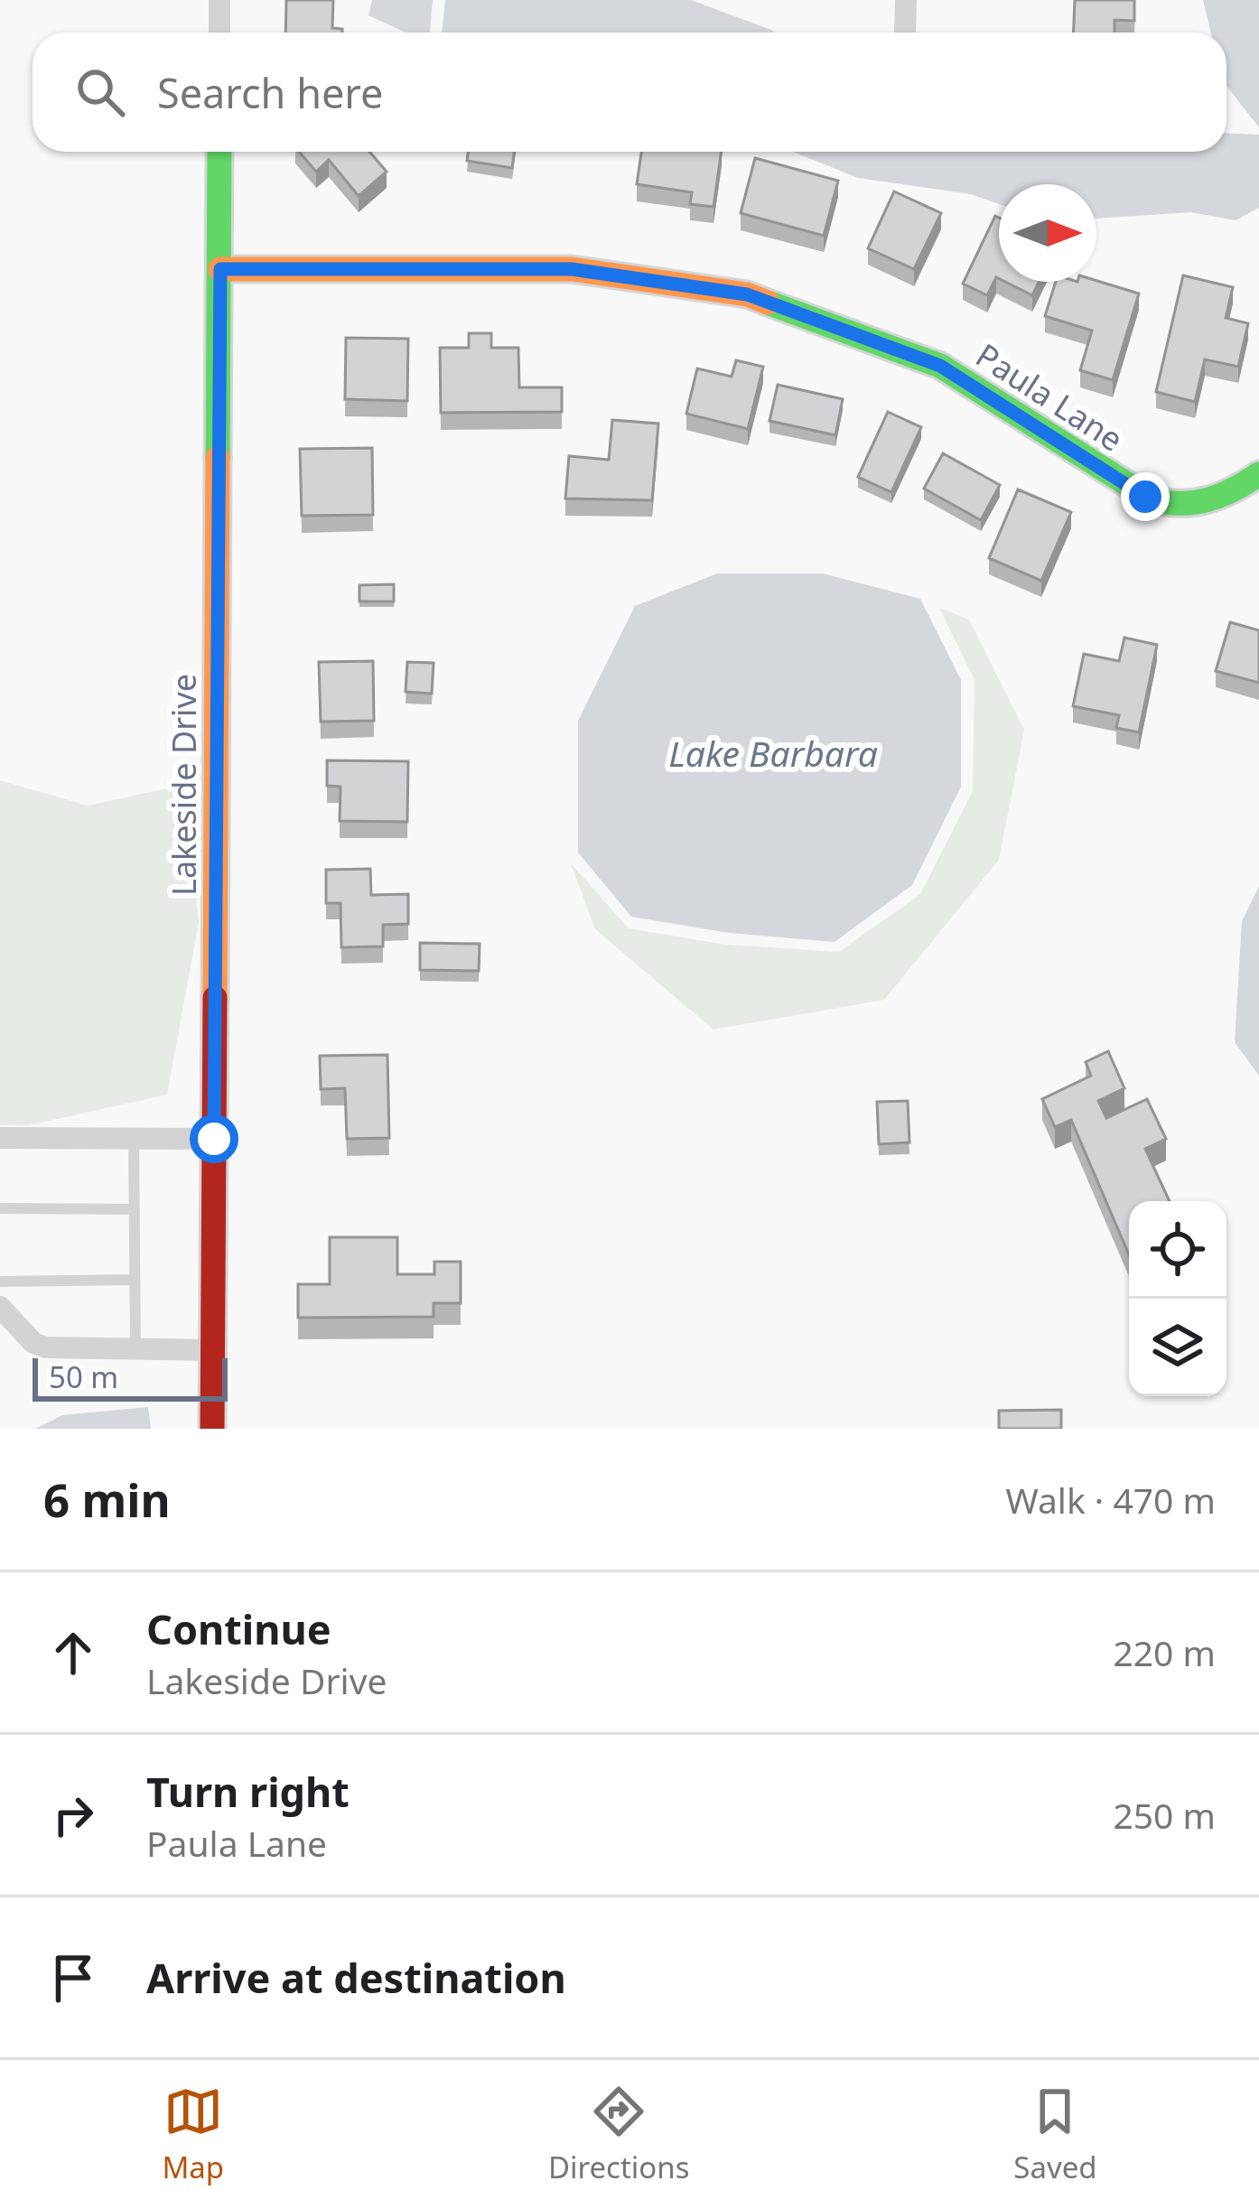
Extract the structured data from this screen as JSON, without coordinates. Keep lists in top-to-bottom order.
{
  "streets": {
    "street": ["Paula Lane", "Lakeside Drive"]
  },
  "crossings": [
    ["Paula Lane", "Lakeside Drive"]
  ],
  "water": ["Lake Barbara"],
  "scale_bar": "50 m",
  "north": "right",
  "page": {
    "search": "Search here",
    "scale": "50 m",
    "heading": ["6 min", "Walk · 470 m"],
    "list": [
      ["Continue", "Lakeside Drive", "220 m"],
      ["Turn right", "Paula Lane", "250 m"],
      "Arrive at destination"
    ],
    "nav": ["Map", "Directions", "Saved"]
  }
}
